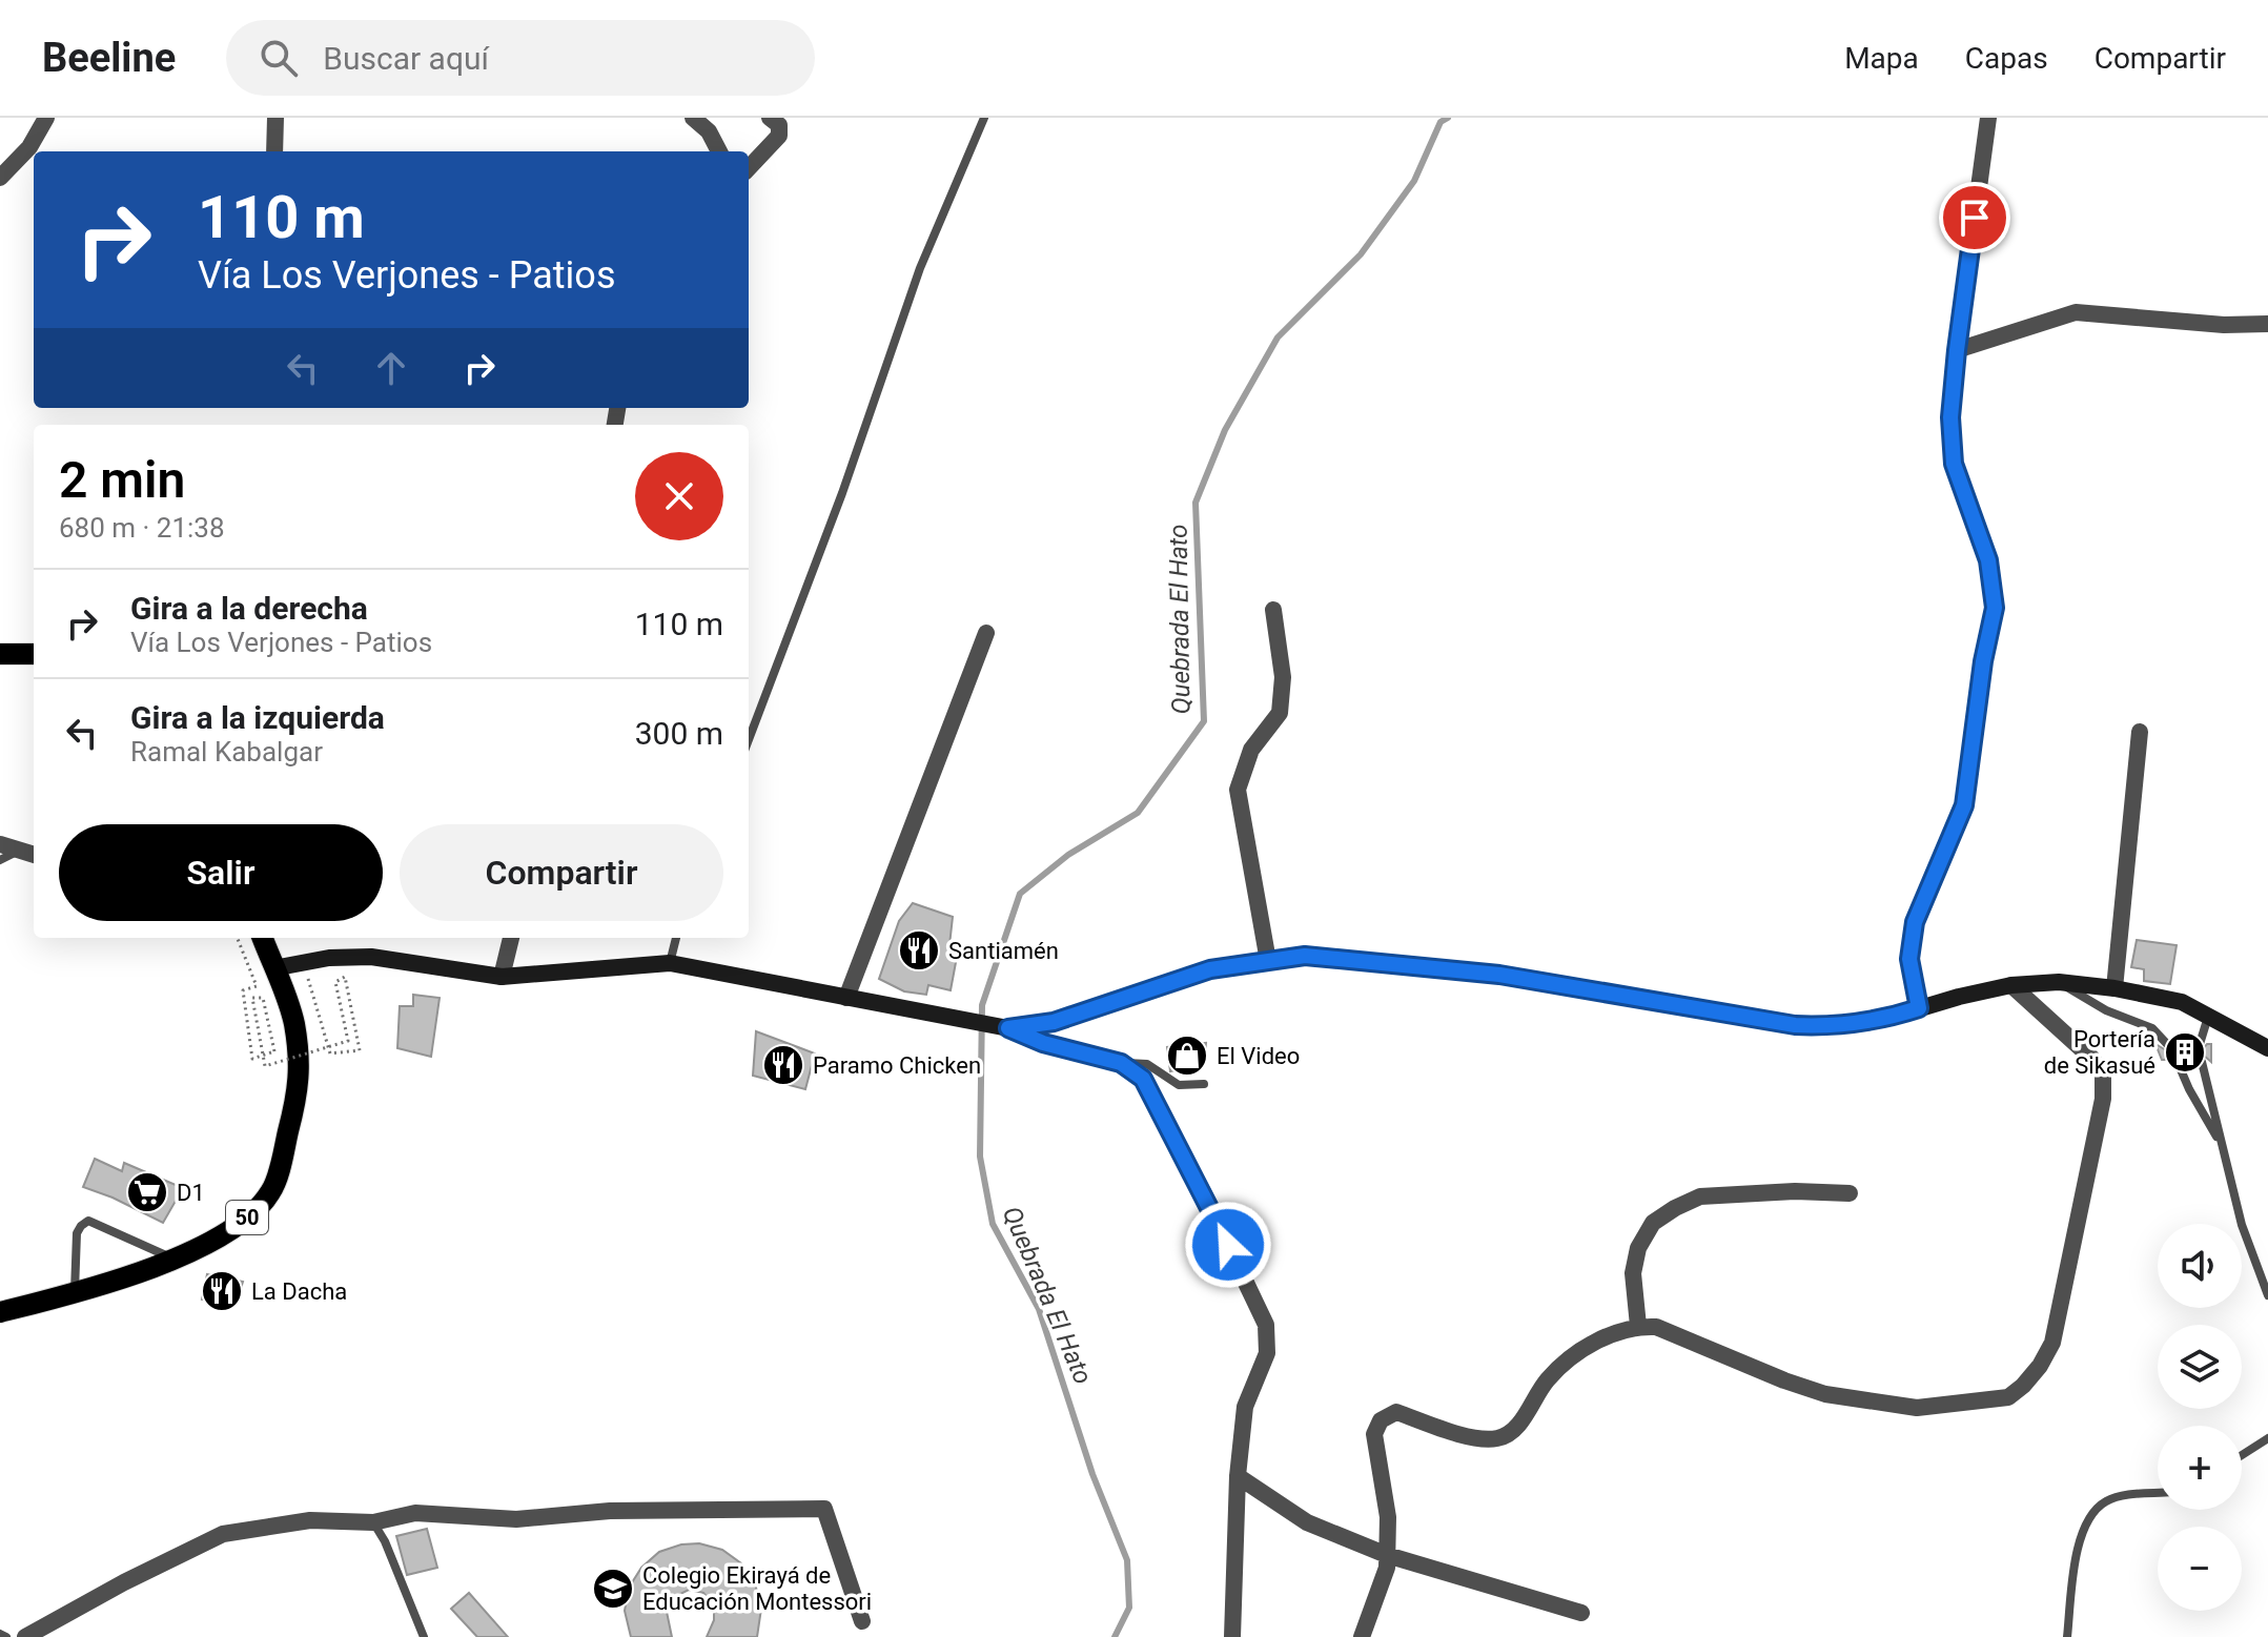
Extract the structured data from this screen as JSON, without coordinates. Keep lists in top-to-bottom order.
{
  "streets": {
    "main road": ["50"]
  },
  "water": ["Quebrada El Hato"],
  "places": {
    "restaurant": ["Santiamén", "Paramo Chicken", "La Dacha"],
    "building": ["Portería de Sikasué"],
    "shop": ["El Video"],
    "supermarket": ["D1"],
    "school or university": ["Colegio Ekirayá de Educación Montessori"]
  },
  "page": {
    "header": "Beeline",
    "search": "Buscar aquí",
    "nav": ["Mapa", "Capas", "Compartir"],
    "turn": ["110 m", "Vía Los Verjones - Patios"],
    "heading": ["2 min", "680 m · 21:38"],
    "list": [
      {
        "name": "Gira a la derecha",
        "note": "Vía Los Verjones - Patios",
        "value": "110 m"
      },
      {
        "name": "Gira a la izquierda",
        "note": "Ramal Kabalgar",
        "value": "300 m"
      }
    ],
    "buttons": ["Salir", "Compartir"],
    "map_buttons": ["+", "−"]
  }
}
